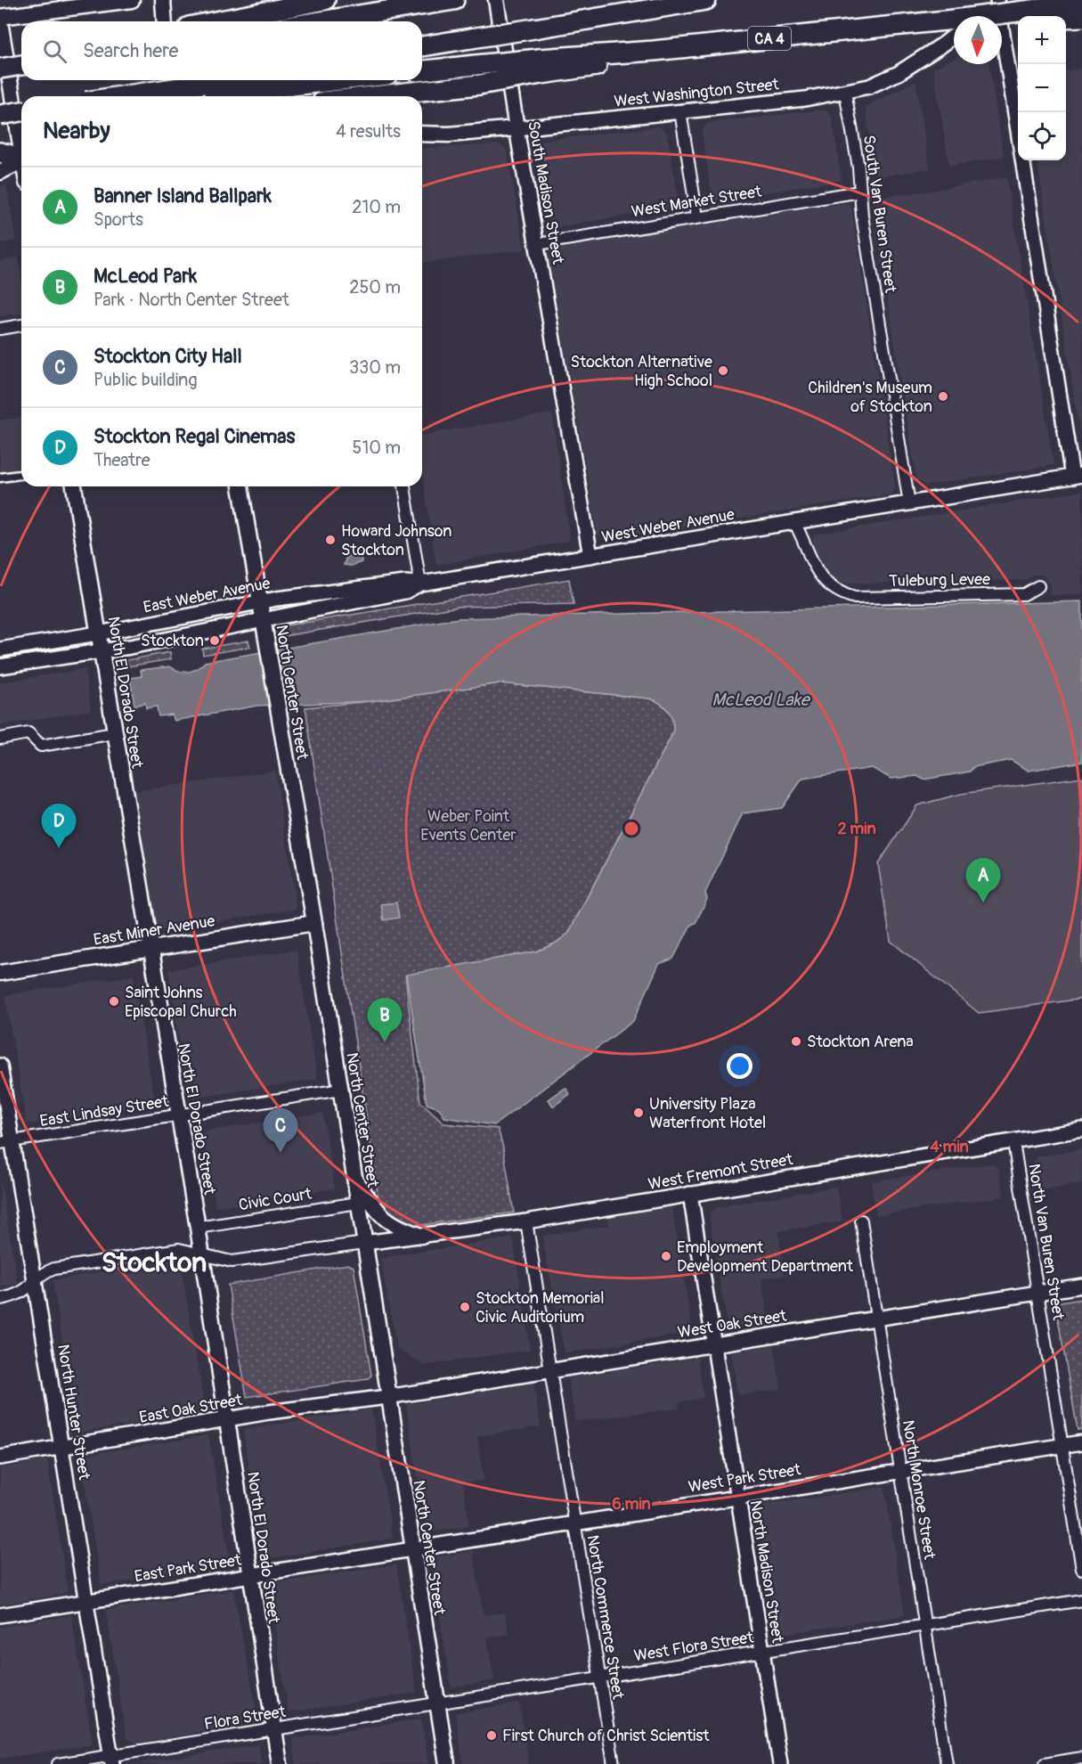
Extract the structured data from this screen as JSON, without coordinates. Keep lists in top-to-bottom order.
{
  "streets": {
    "highway": ["CA 4"],
    "main road": [
      "West Washington Street",
      "South Madison Street",
      "North El Dorado Street",
      "North Center Street",
      "East Miner Avenue"
    ],
    "street": [
      "West Market Street",
      "South Van Buren Street",
      "West Weber Avenue",
      "Tuleburg Levee",
      "East Weber Avenue",
      "East Lindsay Street",
      "West Fremont Street",
      "Civic Court",
      "North Van Buren Street",
      "West Oak Street",
      "East Oak Street",
      "North Hunter Street",
      "West Park Street",
      "North Monroe Street",
      "East Park Street",
      "North Madison Street",
      "North Commerce Street",
      "West Flora Street",
      "Flora Street"
    ]
  },
  "crossings": [
    ["West Washington Street", "South Madison Street"],
    ["West Washington Street", "South Van Buren Street"],
    ["South Madison Street", "West Market Street"],
    ["South Madison Street", "West Weber Avenue"],
    ["West Market Street", "South Van Buren Street"],
    ["South Van Buren Street", "West Weber Avenue"],
    ["West Weber Avenue", "Tuleburg Levee"],
    ["West Weber Avenue", "East Weber Avenue"],
    ["West Weber Avenue", "North Center Street"],
    ["East Weber Avenue", "North El Dorado Street"],
    ["East Weber Avenue", "North Center Street"],
    ["North El Dorado Street", "East Miner Avenue"],
    ["North El Dorado Street", "East Lindsay Street"],
    ["North El Dorado Street", "Civic Court"],
    ["North El Dorado Street", "East Oak Street"],
    ["North El Dorado Street", "East Park Street"],
    ["North El Dorado Street", "Flora Street"],
    ["North Center Street", "East Miner Avenue"],
    ["North Center Street", "East Lindsay Street"],
    ["North Center Street", "West Fremont Street"],
    ["North Center Street", "Civic Court"],
    ["North Center Street", "West Oak Street"],
    ["North Center Street", "East Oak Street"],
    ["North Center Street", "West Park Street"],
    ["North Center Street", "East Park Street"],
    ["North Center Street", "West Flora Street"],
    ["North Center Street", "Flora Street"],
    ["East Lindsay Street", "North Hunter Street"],
    ["West Fremont Street", "North Van Buren Street"],
    ["West Fremont Street", "North Madison Street"],
    ["West Fremont Street", "North Commerce Street"],
    ["North Van Buren Street", "West Oak Street"],
    ["North Van Buren Street", "West Park Street"],
    ["West Oak Street", "East Oak Street"],
    ["West Oak Street", "North Monroe Street"],
    ["West Oak Street", "North Madison Street"],
    ["West Oak Street", "North Commerce Street"],
    ["East Oak Street", "North Hunter Street"],
    ["North Hunter Street", "East Park Street"],
    ["North Hunter Street", "Flora Street"],
    ["West Park Street", "North Monroe Street"],
    ["West Park Street", "East Park Street"],
    ["West Park Street", "North Madison Street"],
    ["West Park Street", "North Commerce Street"],
    ["North Monroe Street", "West Flora Street"],
    ["North Madison Street", "West Flora Street"],
    ["North Commerce Street", "West Flora Street"],
    ["West Flora Street", "Flora Street"]
  ],
  "districts": ["Stockton"],
  "water": ["McLeod Lake"],
  "parks": ["Weber Point Events Center"],
  "places": [
    "Stockton Alternative High School",
    "Children's Museum of Stockton",
    "Howard Johnson Stockton",
    "Stockton",
    "Saint Johns Episcopal Church",
    "Stockton Arena",
    "University Plaza Waterfront Hotel",
    "Employment Development Department",
    "Stockton Memorial Civic Auditorium",
    "First Church of Christ Scientist"
  ],
  "north": "bottom",
  "page": {
    "map_buttons": ["+", "−"],
    "search": "Search here",
    "heading": ["Nearby", "4 results"],
    "list": [
      {
        "mark": "A",
        "name": "Banner Island Ballpark",
        "note": "Sports",
        "value": "210 m"
      },
      {
        "mark": "B",
        "name": "McLeod Park",
        "note": "Park · North Center Street",
        "value": "250 m"
      },
      {
        "mark": "C",
        "name": "Stockton City Hall",
        "note": "Public building",
        "value": "330 m"
      },
      {
        "mark": "D",
        "name": "Stockton Regal Cinemas",
        "note": "Theatre",
        "value": "510 m"
      }
    ],
    "pins": [
      "D",
      "A",
      "B",
      "C"
    ]
  },
  "rings": ["2 min", "4 min", "6 min"]
}
